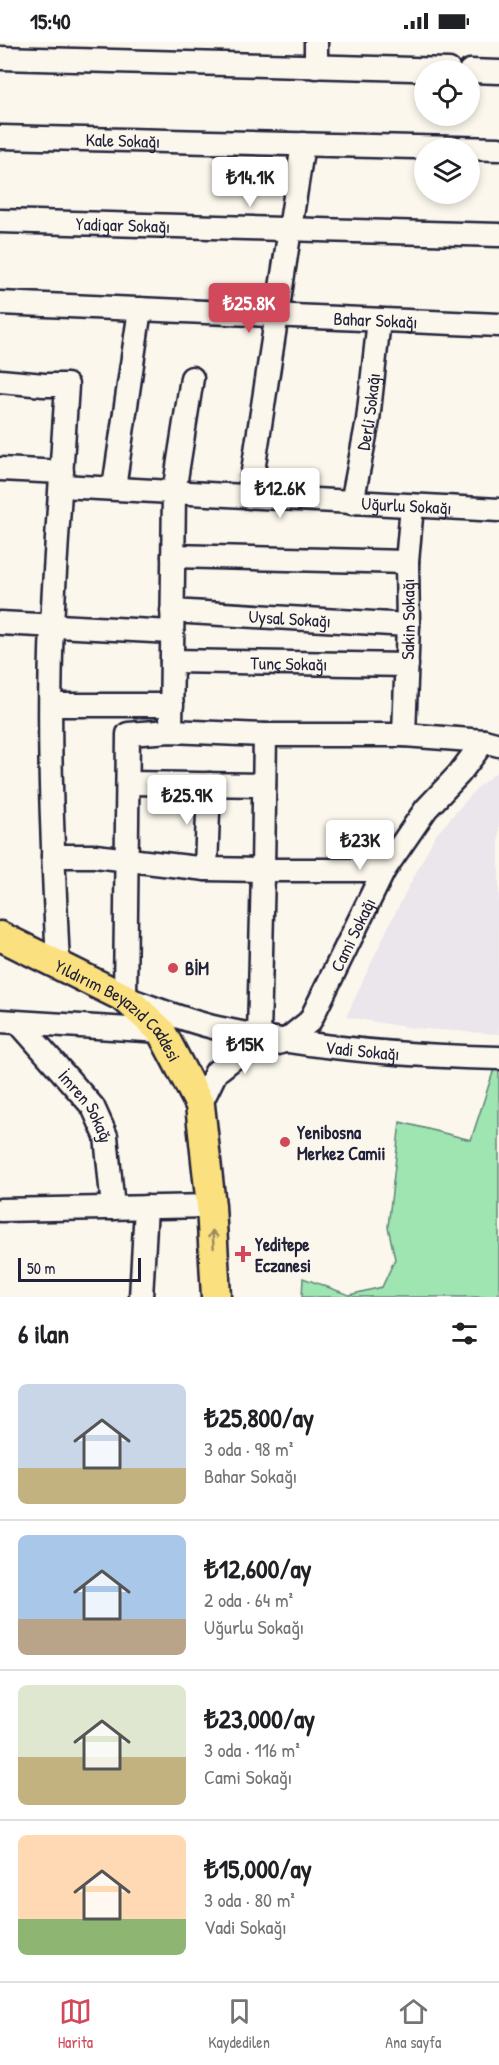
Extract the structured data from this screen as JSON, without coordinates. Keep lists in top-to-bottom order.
{
  "streets": {
    "main road": ["Yıldırım Beyazıd Caddesi"],
    "street": [
      "Kale Sokağı",
      "Yadigar Sokağı",
      "Bahar Sokağı",
      "Derli Sokağı",
      "Uğurlu Sokağı",
      "Uysal Sokağı",
      "Sakin Sokağı",
      "Tunç Sokağı",
      "Cami Sokağı",
      "Vadi Sokağı",
      "İmren Sokağı"
    ]
  },
  "crossings": [
    ["Bahar Sokağı", "Derli Sokağı"],
    ["Derli Sokağı", "Uğurlu Sokağı"],
    ["Uğurlu Sokağı", "Sakin Sokağı"],
    ["Uysal Sokağı", "Sakin Sokağı"],
    ["Sakin Sokağı", "Tunç Sokağı"],
    ["Cami Sokağı", "Vadi Sokağı"],
    ["Yıldırım Beyazıd Caddesi", "Vadi Sokağı"],
    ["Yıldırım Beyazıd Caddesi", "İmren Sokağı"]
  ],
  "places": {
    "other": ["BİM", "Yenibosna Merkez Camii"],
    "health": ["Yeditepe Eczanesi"]
  },
  "scale_bar": "50 m",
  "page": {
    "status": "15:40",
    "price": [
      "₺14.1K",
      "₺25.8K",
      "₺12.6K",
      "₺25.9K",
      "₺23K",
      "₺15K"
    ],
    "scale": "50 m",
    "heading": "6 ilan",
    "list": [
      {
        "name": "₺25,800/ay",
        "note": "3 oda · 98 m² · Bahar Sokağı"
      },
      {
        "name": "₺12,600/ay",
        "note": "2 oda · 64 m² · Uğurlu Sokağı"
      },
      {
        "name": "₺23,000/ay",
        "note": "3 oda · 116 m² · Cami Sokağı"
      },
      {
        "name": "₺15,000/ay",
        "note": "3 oda · 80 m² · Vadi Sokağı"
      }
    ],
    "tabs": ["Harita", "Kaydedilen", "Ana sayfa"]
  }
}
